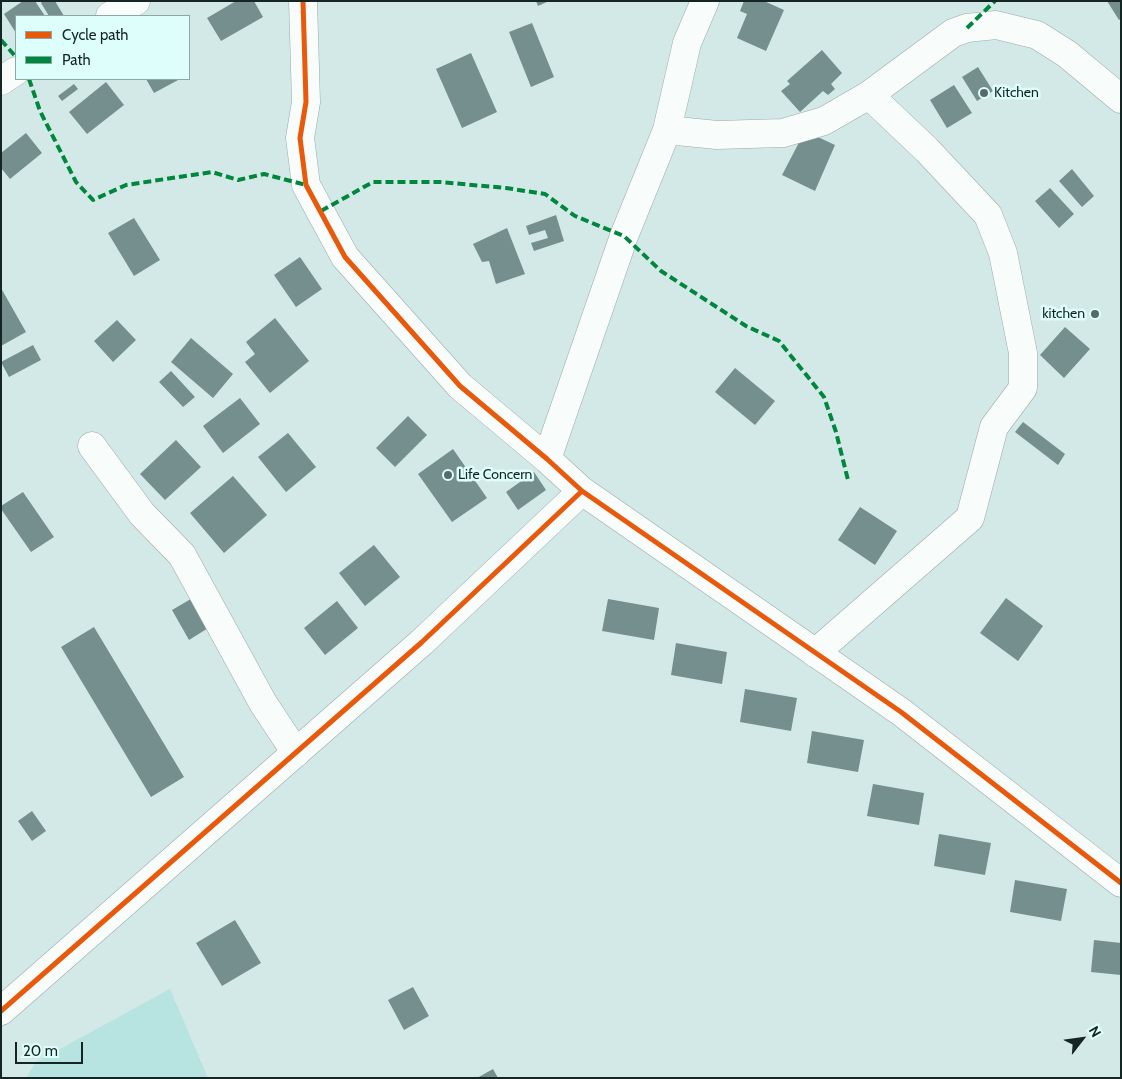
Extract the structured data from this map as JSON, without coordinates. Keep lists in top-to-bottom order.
{
  "places": ["Kitchen", "kitchen", "Life Concern"],
  "legend": ["Cycle path", "Path"],
  "scale_bar": "20 m",
  "north": "top right"
}
